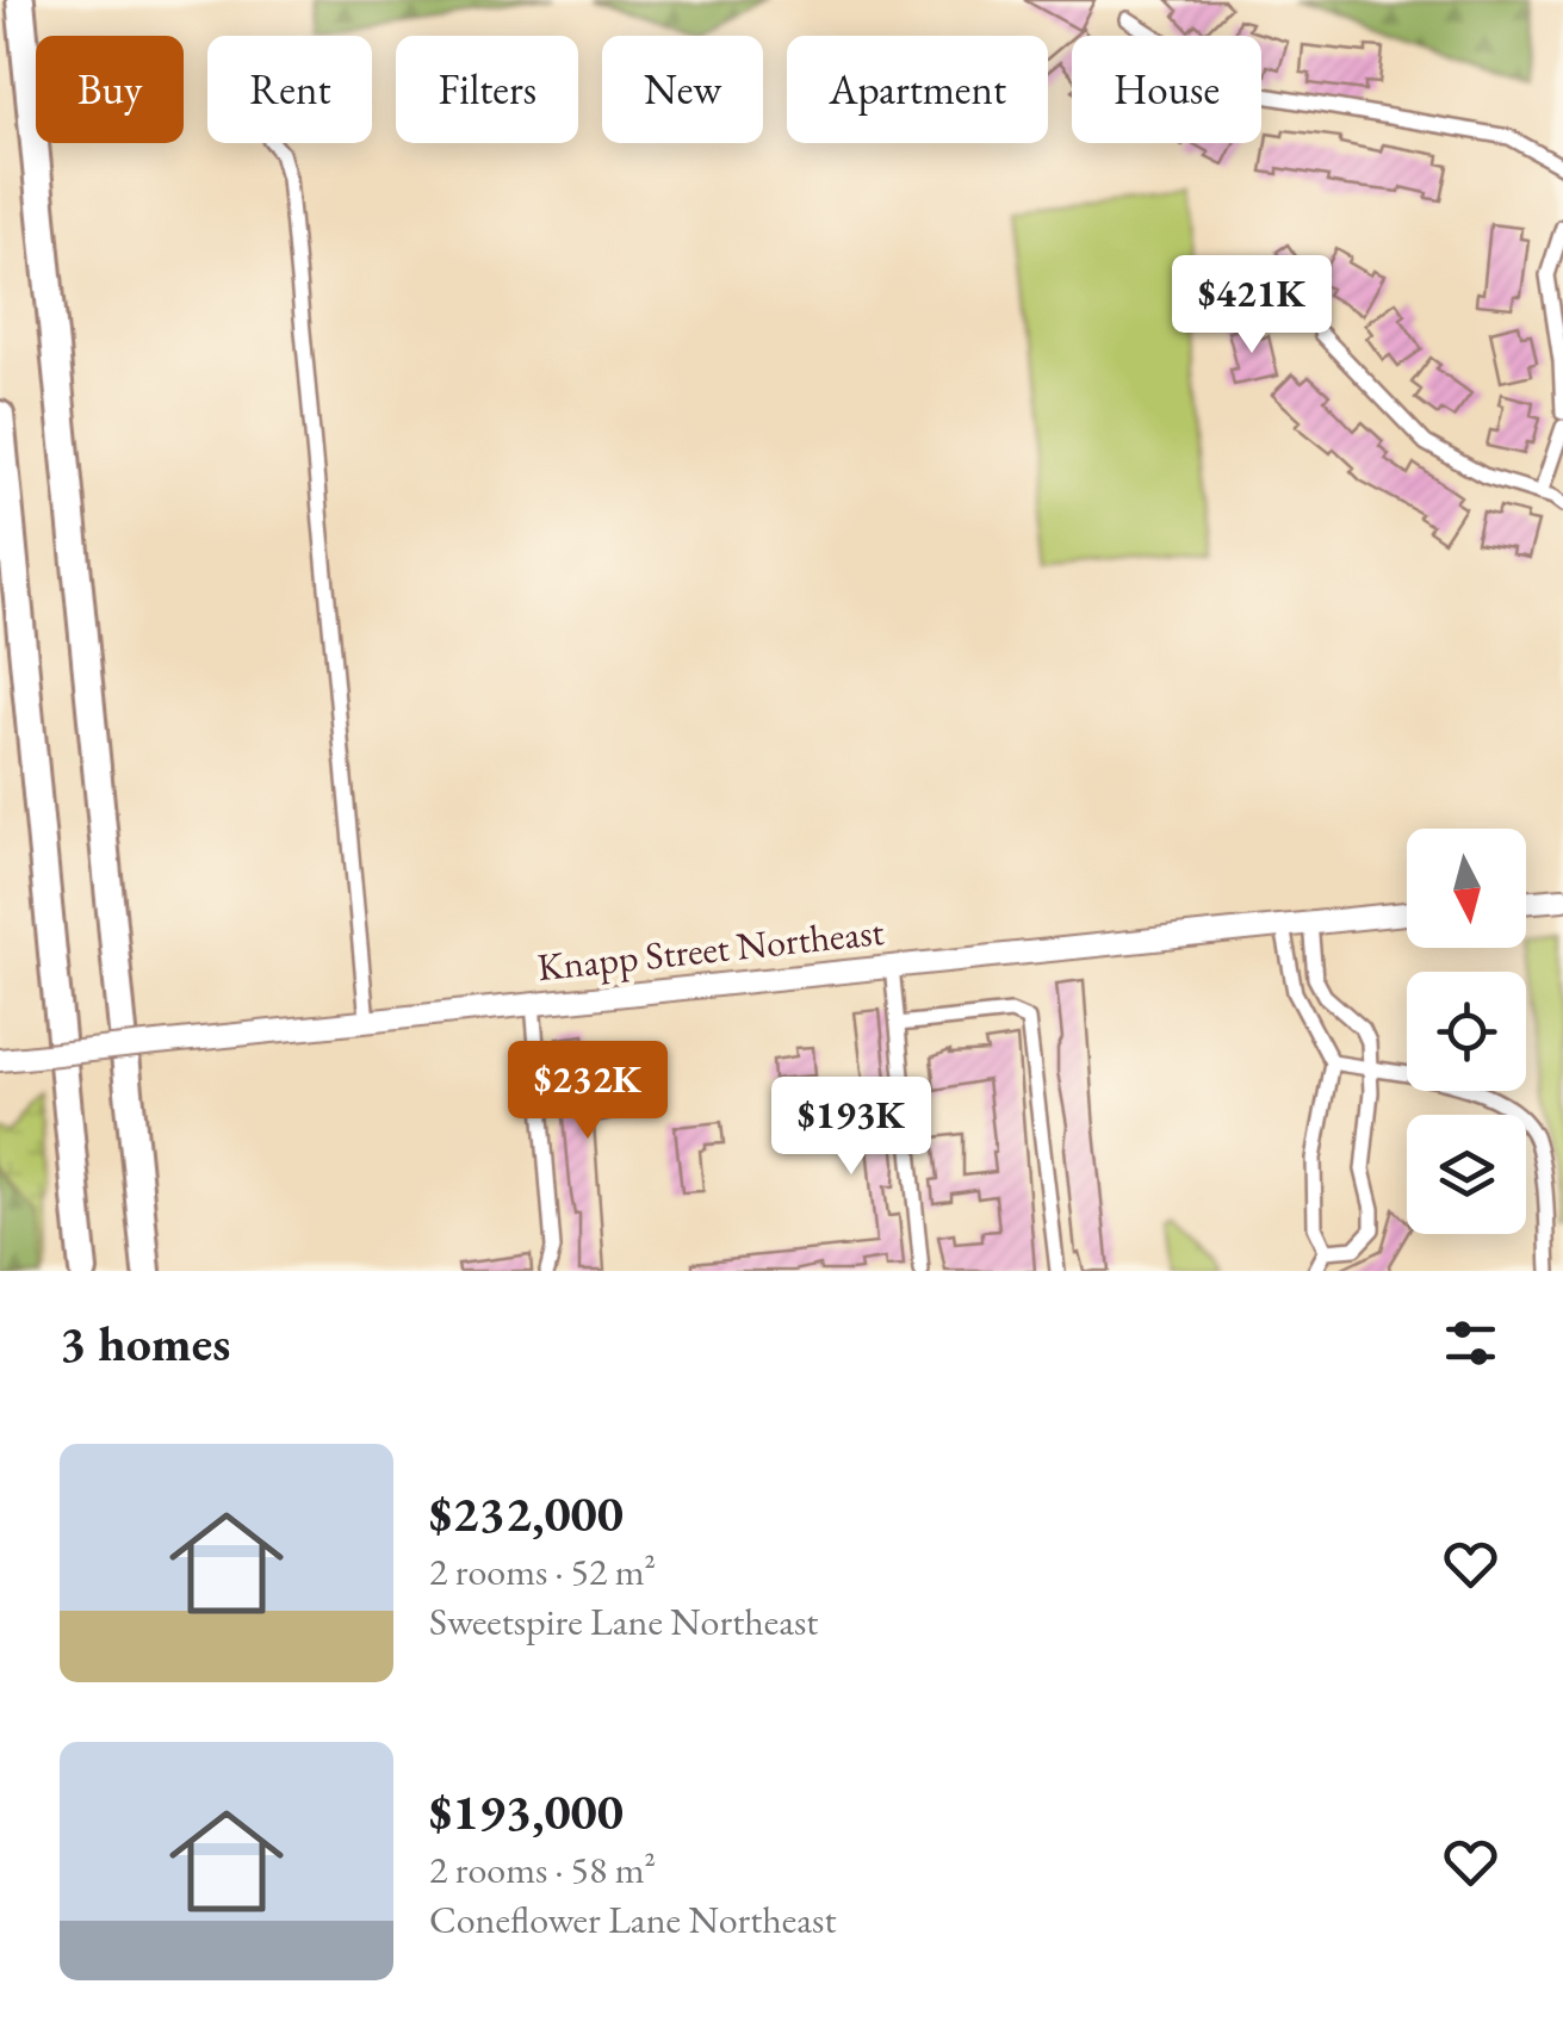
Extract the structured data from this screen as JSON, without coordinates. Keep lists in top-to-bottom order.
{
  "streets": {
    "main road": ["Knapp Street Northeast"]
  },
  "north": "bottom",
  "page": {
    "chip": [
      "Buy",
      "Rent",
      "Filters",
      "New",
      "Apartment",
      "House"
    ],
    "price": ["$421K", "$232K", "$193K"],
    "heading": "3 homes",
    "list": [
      {
        "name": "$232,000",
        "note": "2 rooms · 52 m² · Sweetspire Lane Northeast"
      },
      {
        "name": "$193,000",
        "note": "2 rooms · 58 m² · Coneflower Lane Northeast"
      }
    ]
  }
}
